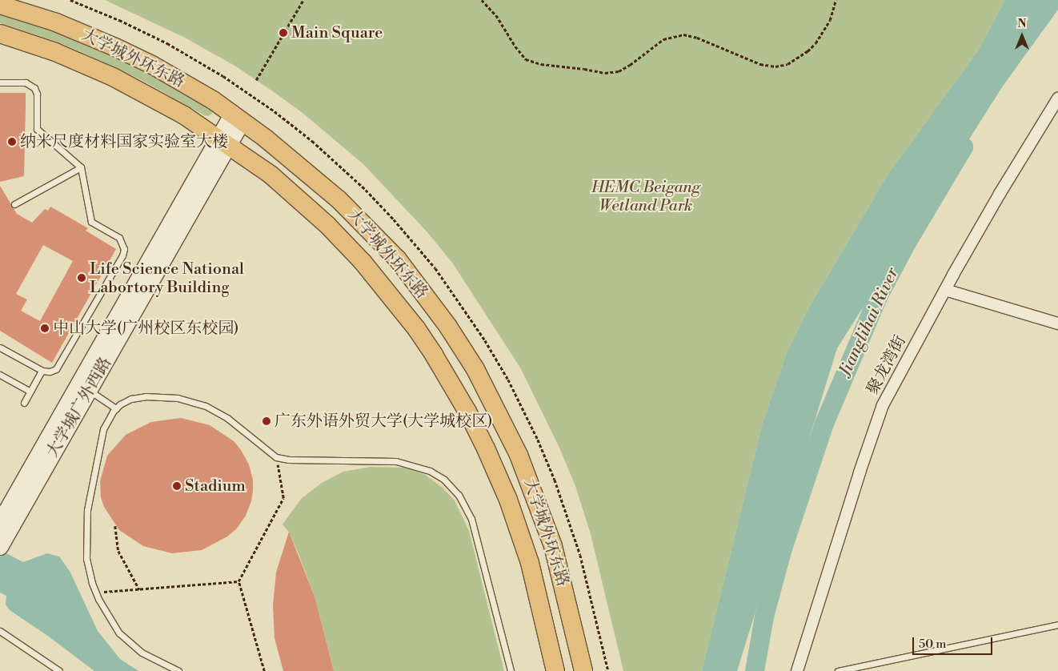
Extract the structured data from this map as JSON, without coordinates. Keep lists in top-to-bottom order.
{
  "streets": {
    "main road": ["大学城外环东路", "大学城广外西路"],
    "street": ["聚龙湾街"]
  },
  "crossings": [
    ["大学城外环东路", "大学城广外西路"]
  ],
  "water": ["Jianglihai River"],
  "parks": ["HEMC Beigang Wetland Park"],
  "places": [
    "Main Square",
    "纳米尺度材料国家实验室大楼",
    "Life Science National Labortory Building",
    "中山大学(广州校区东校园)",
    "广东外语外贸大学(大学城校区)",
    "Stadium"
  ],
  "scale_bar": "50 m",
  "north": "top"
}
